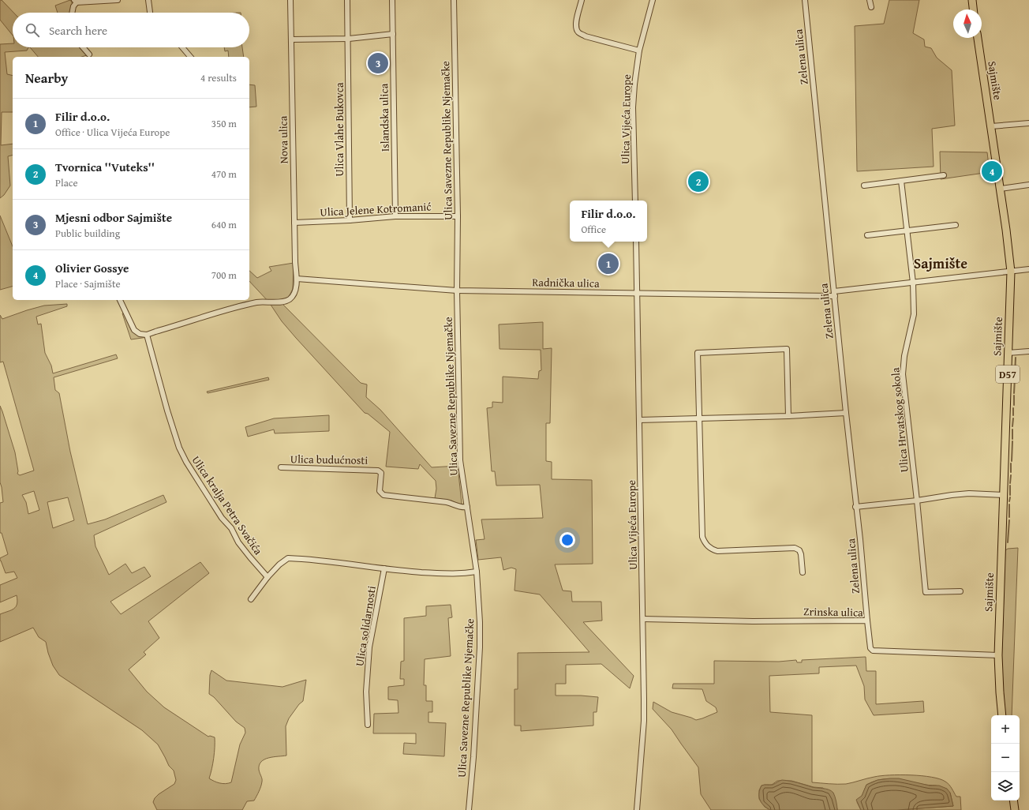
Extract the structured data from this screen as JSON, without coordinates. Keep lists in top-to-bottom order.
{
  "streets": {
    "main road": ["Sajmište", "D57"],
    "street": [
      "Zelena ulica",
      "Islandska ulica",
      "Ulica Vijeća Europe",
      "Ulica Vlahe Bukovca",
      "Nova ulica",
      "Ulica Savezne Republike Njemačke",
      "Ulica Jelene Kotromanić",
      "Radnička ulica",
      "Ulica Hrvatskog sokola",
      "Ulica budućnosti",
      "Ulica kralja Petra Svačića",
      "Zrinska ulica",
      "Ulica solidarnosti"
    ]
  },
  "crossings": [
    ["Zelena ulica", "Radnička ulica"],
    ["Zelena ulica", "Zrinska ulica"],
    ["Sajmište", "Radnička ulica"],
    ["Sajmište", "Zrinska ulica"],
    ["Islandska ulica", "Ulica Jelene Kotromanić"],
    ["Ulica Vijeća Europe", "Radnička ulica"],
    ["Ulica Vijeća Europe", "Zrinska ulica"],
    ["Ulica Vlahe Bukovca", "Ulica Jelene Kotromanić"],
    ["Nova ulica", "Ulica Jelene Kotromanić"],
    ["Nova ulica", "Radnička ulica"],
    ["Nova ulica", "Ulica kralja Petra Svačića"],
    ["Ulica Savezne Republike Njemačke", "Ulica Jelene Kotromanić"],
    ["Ulica Savezne Republike Njemačke", "Radnička ulica"],
    ["Ulica Savezne Republike Njemačke", "Ulica budućnosti"],
    ["Radnička ulica", "Ulica Hrvatskog sokola"]
  ],
  "districts": ["Sajmište"],
  "north": "top",
  "page": {
    "search": "Search here",
    "pins": [
      "3",
      "4",
      "2",
      "1"
    ],
    "heading": ["Nearby", "4 results"],
    "list": [
      {
        "mark": "1",
        "name": "Filir d.o.o.",
        "note": "Office · Ulica Vijeća Europe",
        "value": "350 m"
      },
      {
        "mark": "2",
        "name": "Tvornica ''Vuteks''",
        "note": "Place",
        "value": "470 m"
      },
      {
        "mark": "3",
        "name": "Mjesni odbor Sajmište",
        "note": "Public building",
        "value": "640 m"
      },
      {
        "mark": "4",
        "name": "Olivier Gossye",
        "note": "Place · Sajmište",
        "value": "700 m"
      }
    ],
    "popup": ["Filir d.o.o.", "Office"],
    "map_buttons": ["+", "−"]
  }
}
